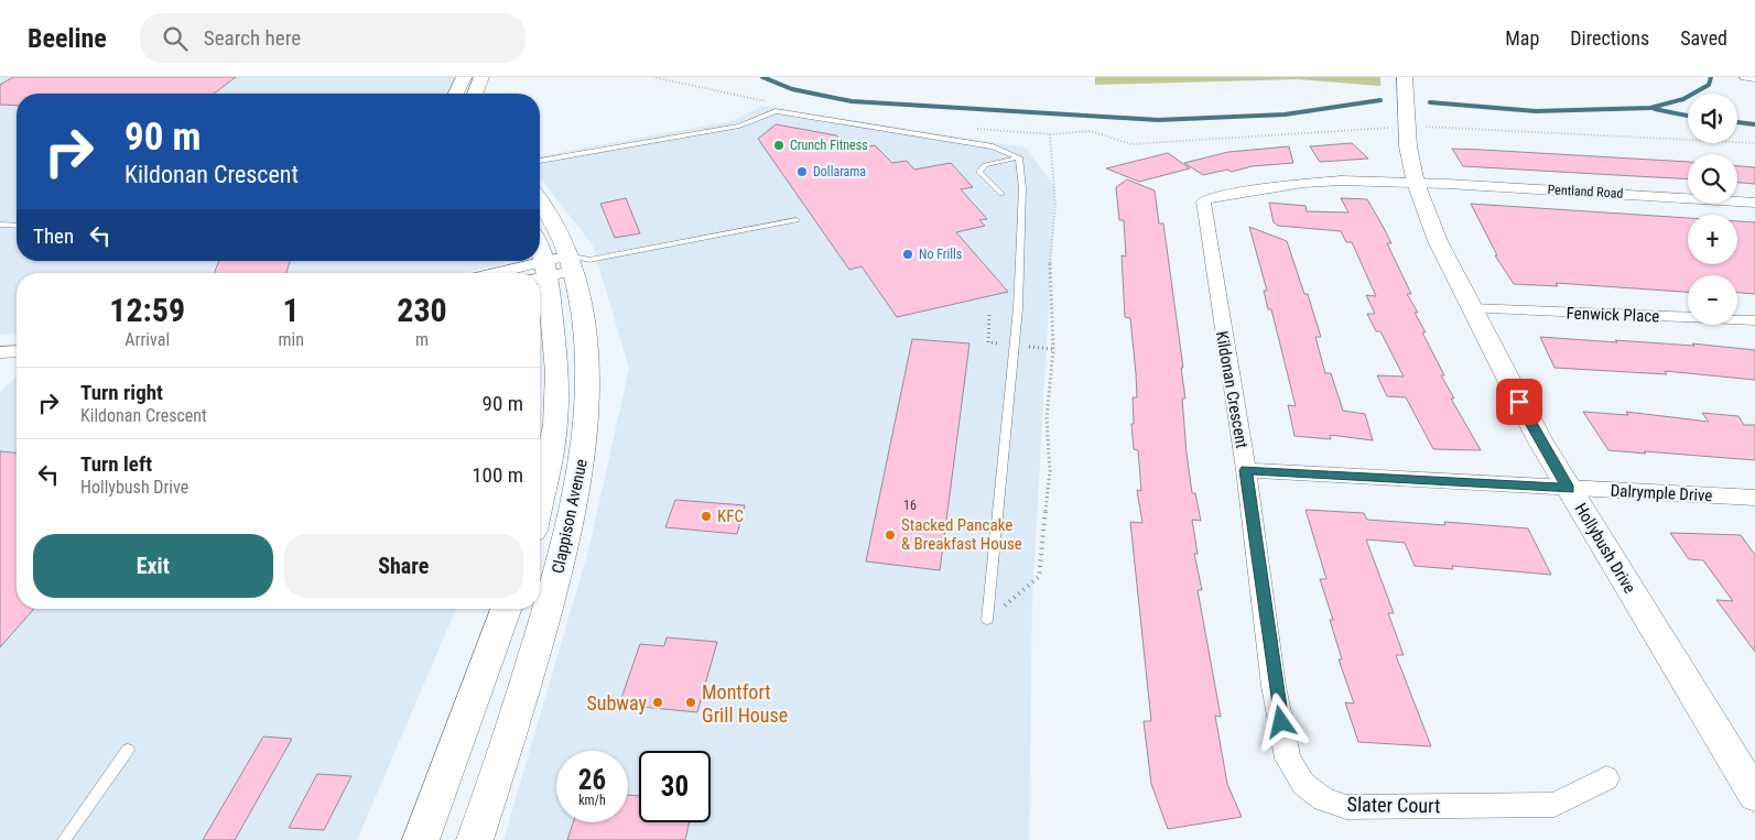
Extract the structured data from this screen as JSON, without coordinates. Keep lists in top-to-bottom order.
{
  "streets": {
    "main road": ["Clappison Avenue", "Hollybush Drive"],
    "street": [
      "Pentland Road",
      "Fenwick Place",
      "Kildonan Crescent",
      "Dalrymple Drive",
      "Slater Court"
    ]
  },
  "crossings": [
    ["Pentland Road", "Kildonan Crescent"],
    ["Pentland Road", "Hollybush Drive"],
    ["Fenwick Place", "Hollybush Drive"],
    ["Kildonan Crescent", "Dalrymple Drive"],
    ["Kildonan Crescent", "Hollybush Drive"],
    ["Kildonan Crescent", "Slater Court"],
    ["Dalrymple Drive", "Hollybush Drive"]
  ],
  "places": [
    "Crunch Fitness",
    "Dollarama",
    "No Frills",
    "KFC",
    "Stacked Pancake & Breakfast House",
    "Subway",
    "Montfort Grill House"
  ],
  "house_numbers": ["16"],
  "page": {
    "header": "Beeline",
    "search": "Search here",
    "nav": ["Map", "Directions", "Saved"],
    "map_buttons": ["+", "−"],
    "turn": ["90 m", "Kildonan Crescent"],
    "then": "Then",
    "eta": [
      "12:59",
      "Arrival",
      "1",
      "min",
      "230",
      "m"
    ],
    "list": [
      {
        "name": "Turn right",
        "note": "Kildonan Crescent",
        "value": "90 m"
      },
      {
        "name": "Turn left",
        "note": "Hollybush Drive",
        "value": "100 m"
      }
    ],
    "buttons": ["Exit", "Share"],
    "speed": "26 km/h",
    "limit": "30"
  }
}
